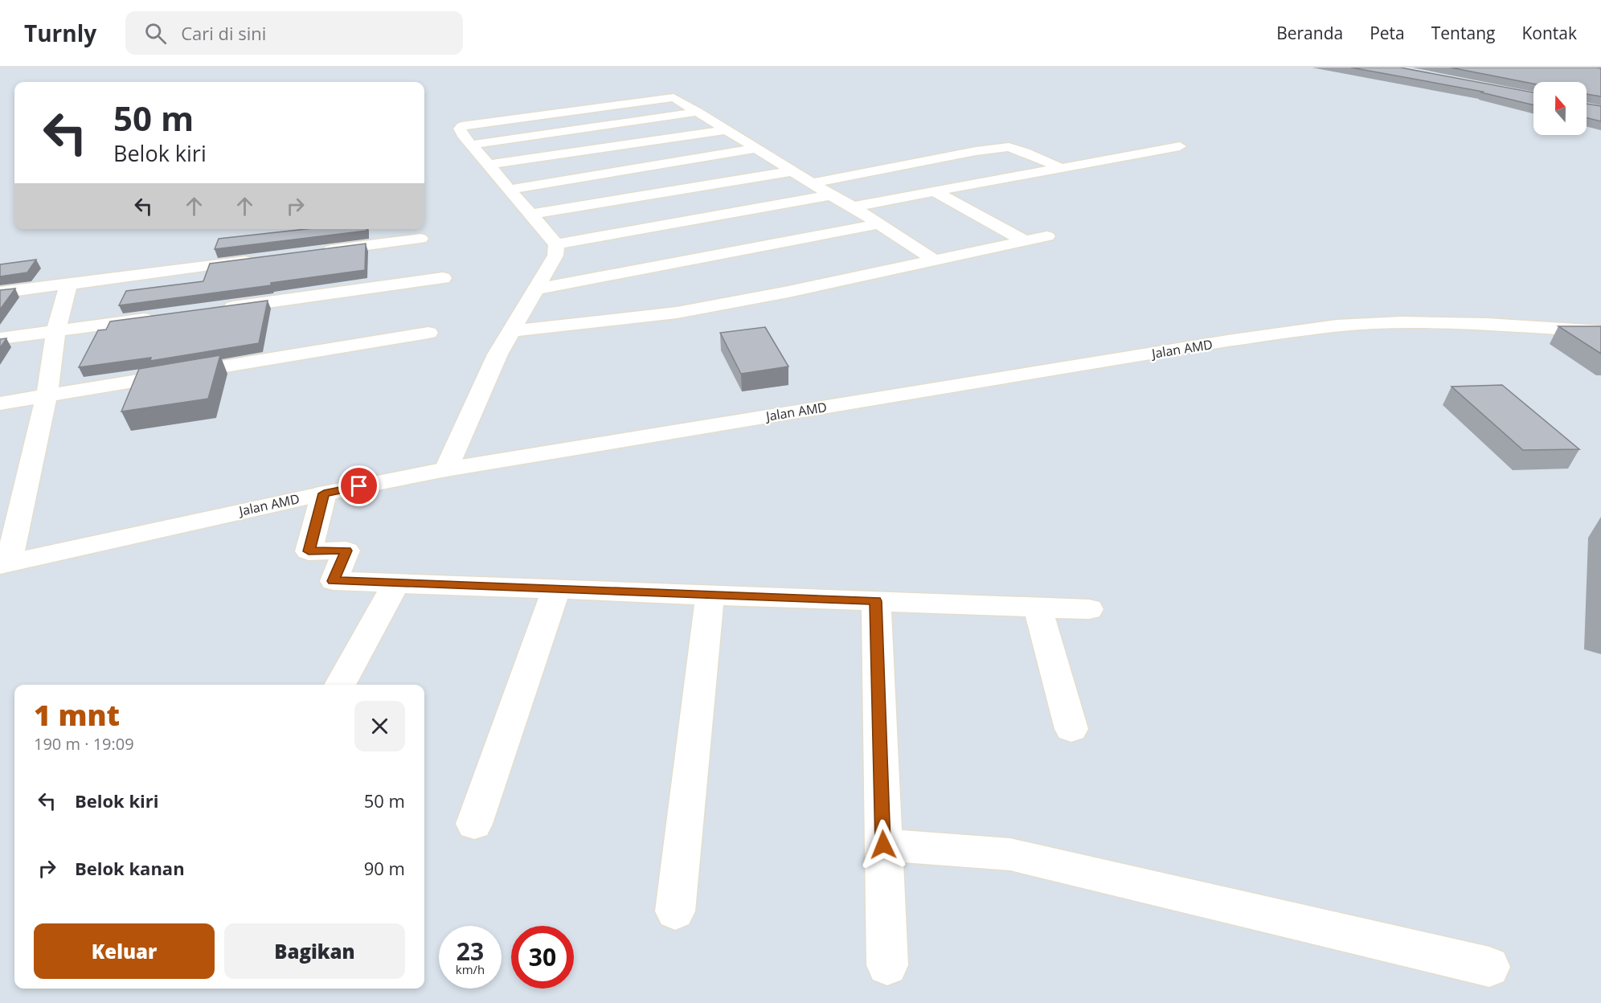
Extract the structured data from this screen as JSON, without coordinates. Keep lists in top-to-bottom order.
{
  "streets": {
    "street": ["Jalan AMD"]
  },
  "north": "top",
  "page": {
    "header": "Turnly",
    "search": "Cari di sini",
    "nav": [
      "Beranda",
      "Peta",
      "Tentang",
      "Kontak"
    ],
    "turn": ["50 m", "Belok kiri"],
    "heading": ["1 mnt", "190 m · 19:09"],
    "list": [
      {
        "name": "Belok kiri",
        "value": "50 m"
      },
      {
        "name": "Belok kanan",
        "value": "90 m"
      }
    ],
    "buttons": ["Keluar", "Bagikan"],
    "speed": "23 km/h",
    "limit": "30"
  }
}
